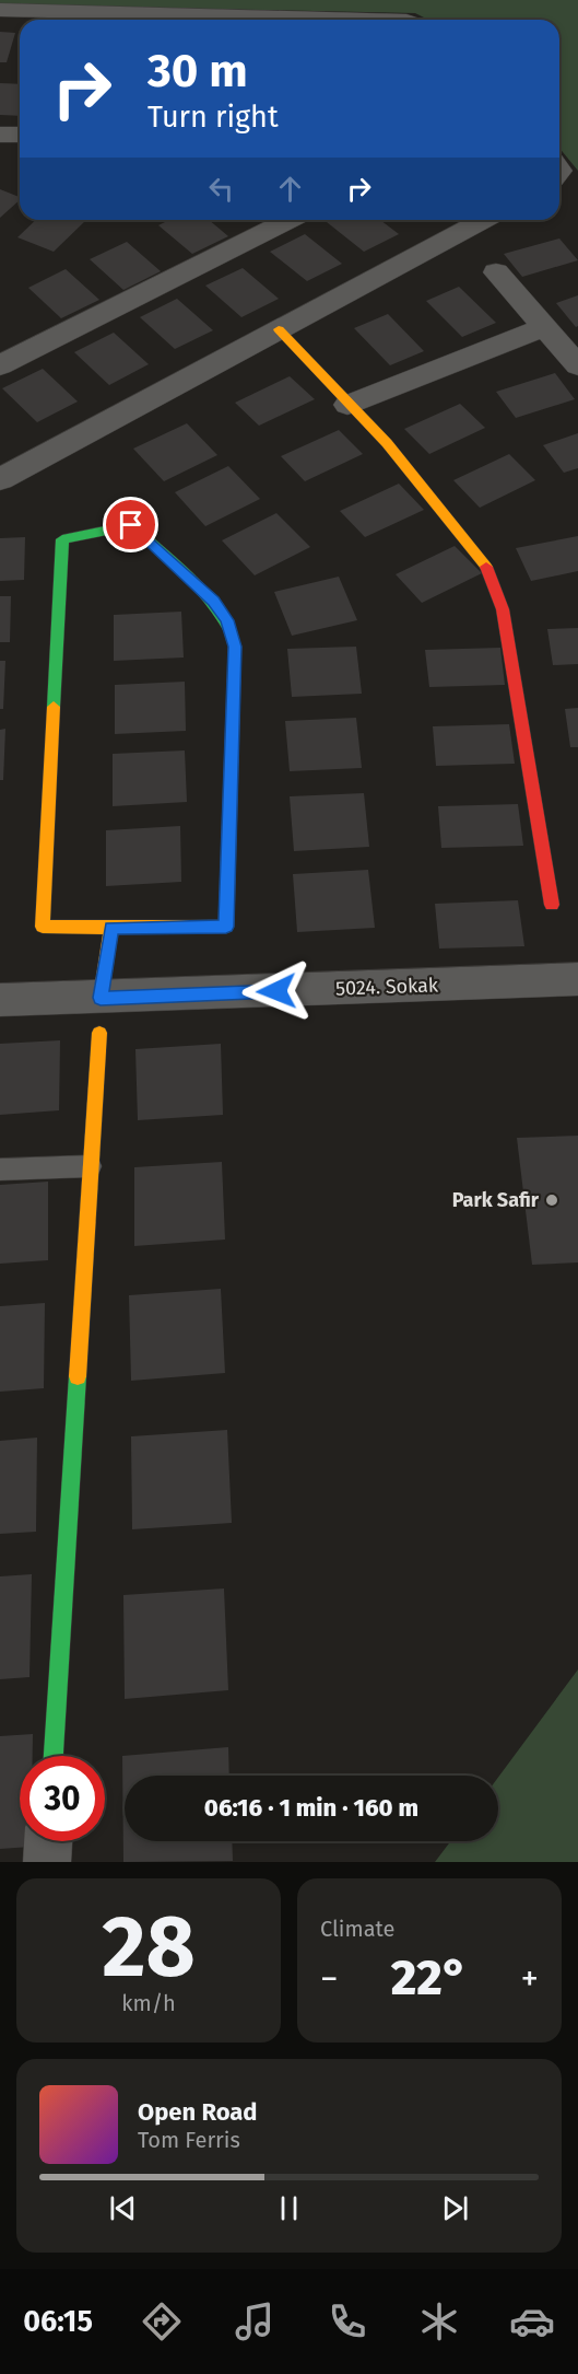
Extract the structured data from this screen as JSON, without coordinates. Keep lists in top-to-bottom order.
{
  "streets": {
    "street": ["5024. Sokak"]
  },
  "places": ["Park Safir"],
  "page": {
    "turn": ["30 m", "Turn right"],
    "limit": "30",
    "trip": "06:16 · 1 min · 160 m",
    "tile": [
      ["28", "km/h"],
      "Climate"
    ],
    "heat": ["−", "22°", "+"],
    "song": ["Open Road", "Tom Ferris"],
    "tabs": "06:15"
  }
}
